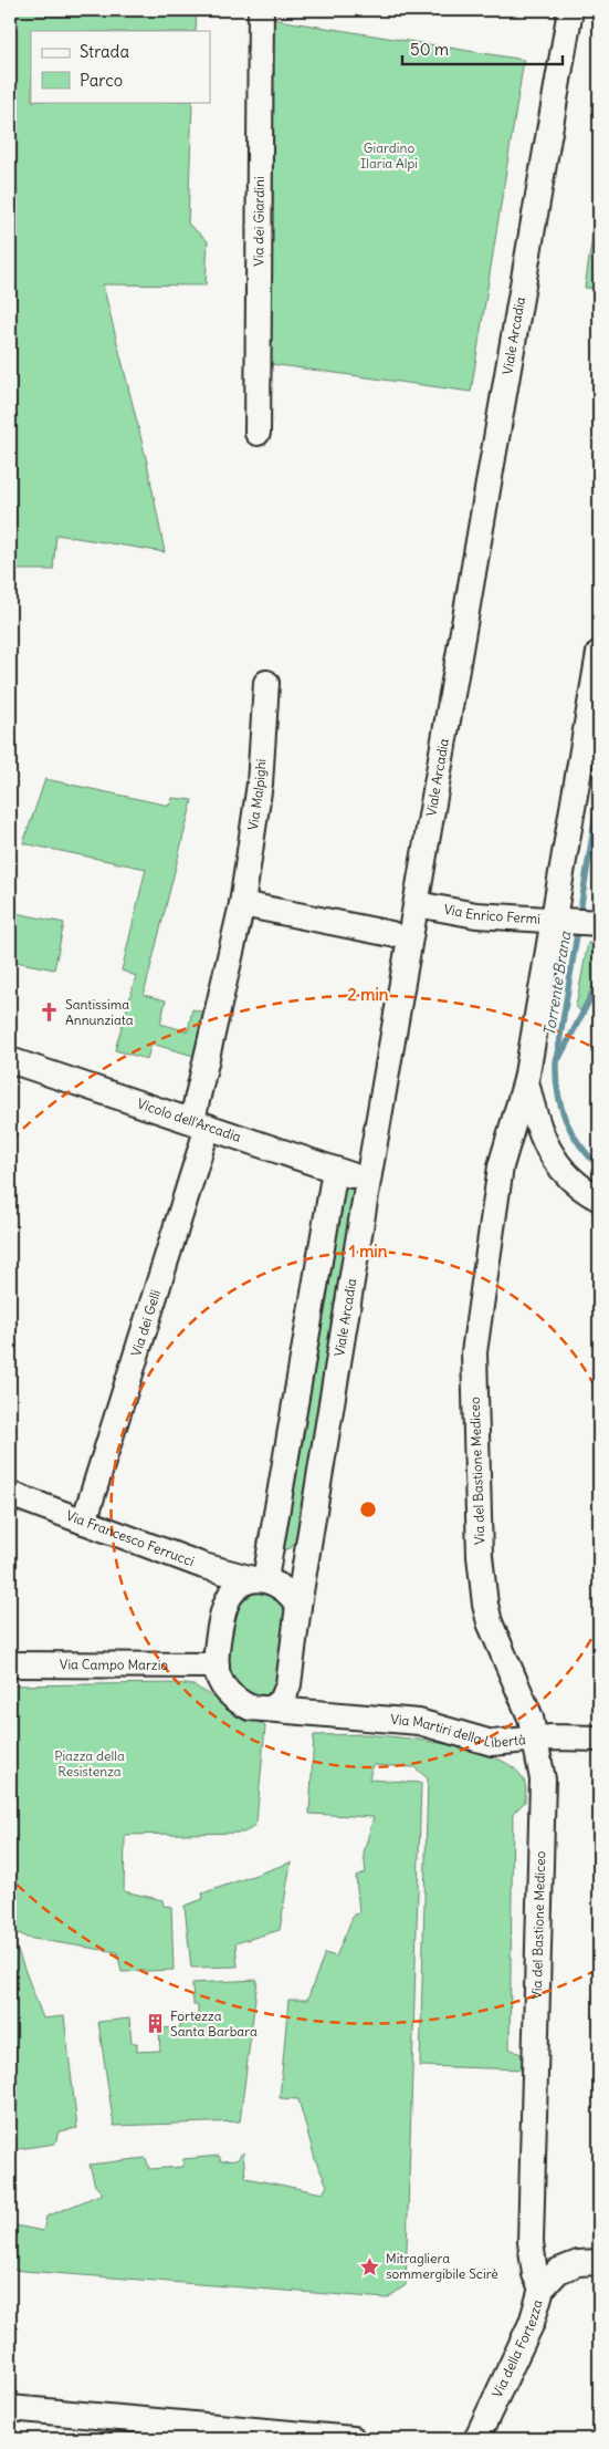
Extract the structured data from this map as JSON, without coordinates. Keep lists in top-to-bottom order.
{
  "streets": {
    "street": [
      "Via dei Giardini",
      "Viale Arcadia",
      "Via Malpighi",
      "Via Enrico Fermi",
      "Vicolo dell'Arcadia",
      "Via dei Gelli",
      "Via del Bastione Mediceo",
      "Via Francesco Ferrucci",
      "Via Campo Marzio",
      "Via Martiri della Libertà",
      "Via della Fortezza"
    ]
  },
  "crossings": [
    ["Viale Arcadia", "Via Enrico Fermi"],
    ["Viale Arcadia", "Vicolo dell'Arcadia"],
    ["Viale Arcadia", "Via Francesco Ferrucci"],
    ["Viale Arcadia", "Via Campo Marzio"],
    ["Viale Arcadia", "Via Martiri della Libertà"],
    ["Via Malpighi", "Vicolo dell'Arcadia"],
    ["Via Malpighi", "Via dei Gelli"],
    ["Via Enrico Fermi", "Via del Bastione Mediceo"],
    ["Vicolo dell'Arcadia", "Via dei Gelli"],
    ["Via dei Gelli", "Via Francesco Ferrucci"],
    ["Via del Bastione Mediceo", "Via Martiri della Libertà"],
    ["Via del Bastione Mediceo", "Via della Fortezza"],
    ["Via Francesco Ferrucci", "Via Campo Marzio"],
    ["Via Francesco Ferrucci", "Via Martiri della Libertà"],
    ["Via Campo Marzio", "Via Martiri della Libertà"]
  ],
  "water": ["Torrente Brana"],
  "parks": ["Giardino Ilaria Alpi", "Piazza della Resistenza"],
  "places": {
    "church": ["Santissima Annunziata"],
    "building": ["Fortezza Santa Barbara"],
    "place": ["Mitragliera sommergibile Scirè"]
  },
  "legend": ["Strada", "Parco"],
  "scale_bar": "50 m",
  "rings": ["2 min", "1 min"]
}
